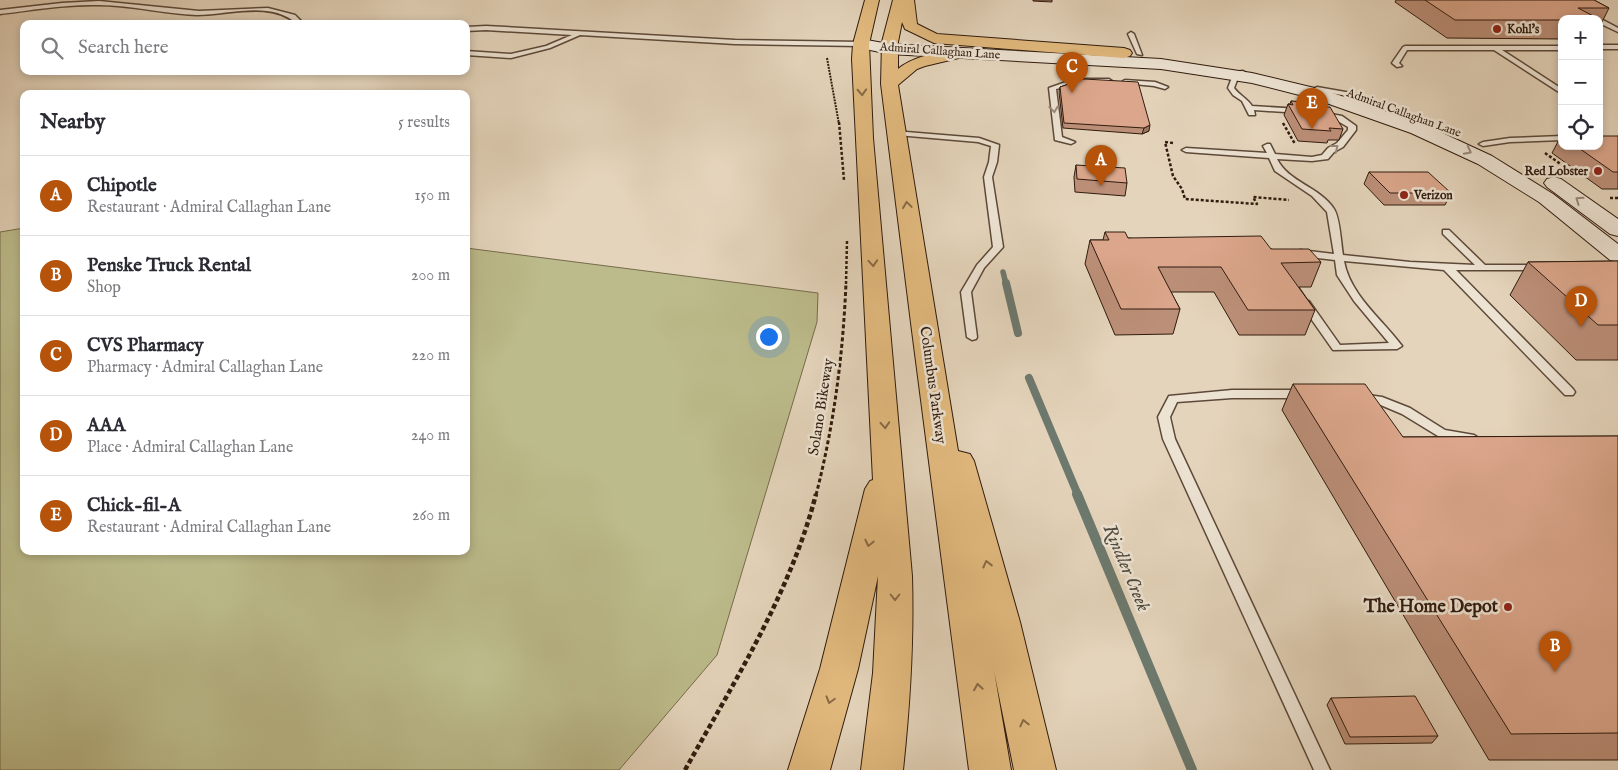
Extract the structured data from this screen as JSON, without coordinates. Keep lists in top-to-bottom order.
{
  "streets": {
    "main road": ["Admiral Callaghan Lane", "Columbus Parkway"],
    "path": ["Solano Bikeway"]
  },
  "crossings": [
    ["Admiral Callaghan Lane", "Columbus Parkway"]
  ],
  "water": ["Rindler Creek"],
  "places": [
    "Kohl's",
    "Red Lobster",
    "Verizon",
    "The Home Depot"
  ],
  "page": {
    "map_buttons": ["+", "−"],
    "search": "Search here",
    "pins": [
      "C",
      "E",
      "A",
      "D",
      "B"
    ],
    "heading": ["Nearby", "5 results"],
    "list": [
      {
        "mark": "A",
        "name": "Chipotle",
        "note": "Restaurant · Admiral Callaghan Lane",
        "value": "150 m"
      },
      {
        "mark": "B",
        "name": "Penske Truck Rental",
        "note": "Shop",
        "value": "200 m"
      },
      {
        "mark": "C",
        "name": "CVS Pharmacy",
        "note": "Pharmacy · Admiral Callaghan Lane",
        "value": "220 m"
      },
      {
        "mark": "D",
        "name": "AAA",
        "note": "Place · Admiral Callaghan Lane",
        "value": "240 m"
      },
      {
        "mark": "E",
        "name": "Chick-fil-A",
        "note": "Restaurant · Admiral Callaghan Lane",
        "value": "260 m"
      }
    ]
  }
}
